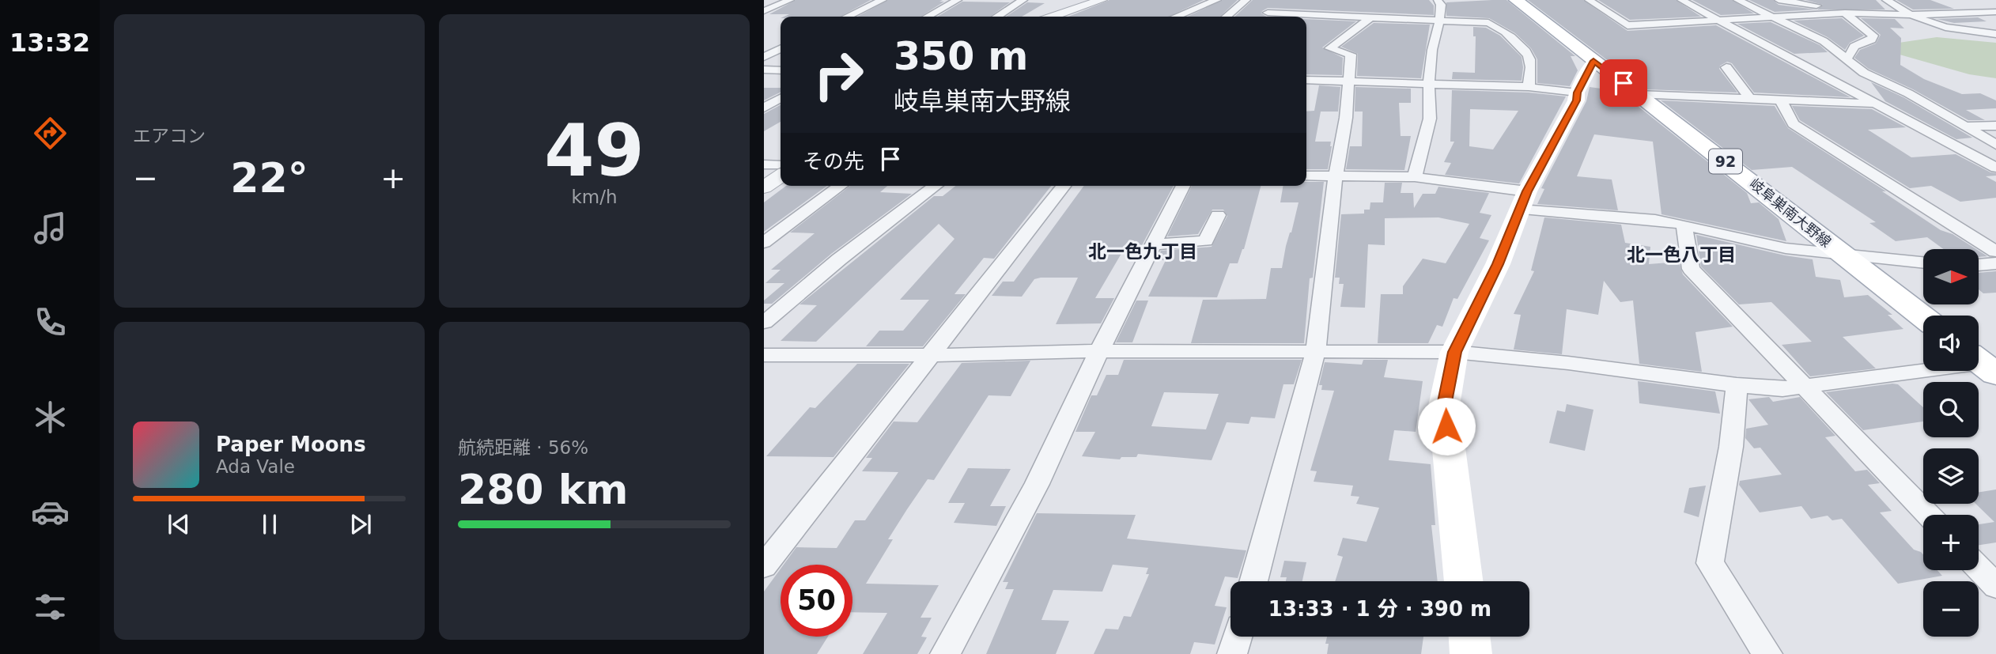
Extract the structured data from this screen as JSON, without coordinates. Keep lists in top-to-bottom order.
{
  "streets": {
    "main road": ["92", "岐阜巣南大野線"]
  },
  "districts": ["北一色九丁目", "北一色八丁目"],
  "north": "right",
  "page": {
    "tabs": "13:32",
    "tile": [
      "エアコン",
      ["49", "km/h"],
      ["航続距離 · 56%", "280 km"]
    ],
    "turn": ["350 m", "岐阜巣南大野線"],
    "then": "その先",
    "heat": ["−", "22°", "+"],
    "map_buttons": ["+", "−"],
    "song": ["Paper Moons", "Ada Vale"],
    "limit": "50",
    "trip": "13:33 · 1 分 · 390 m"
  }
}
